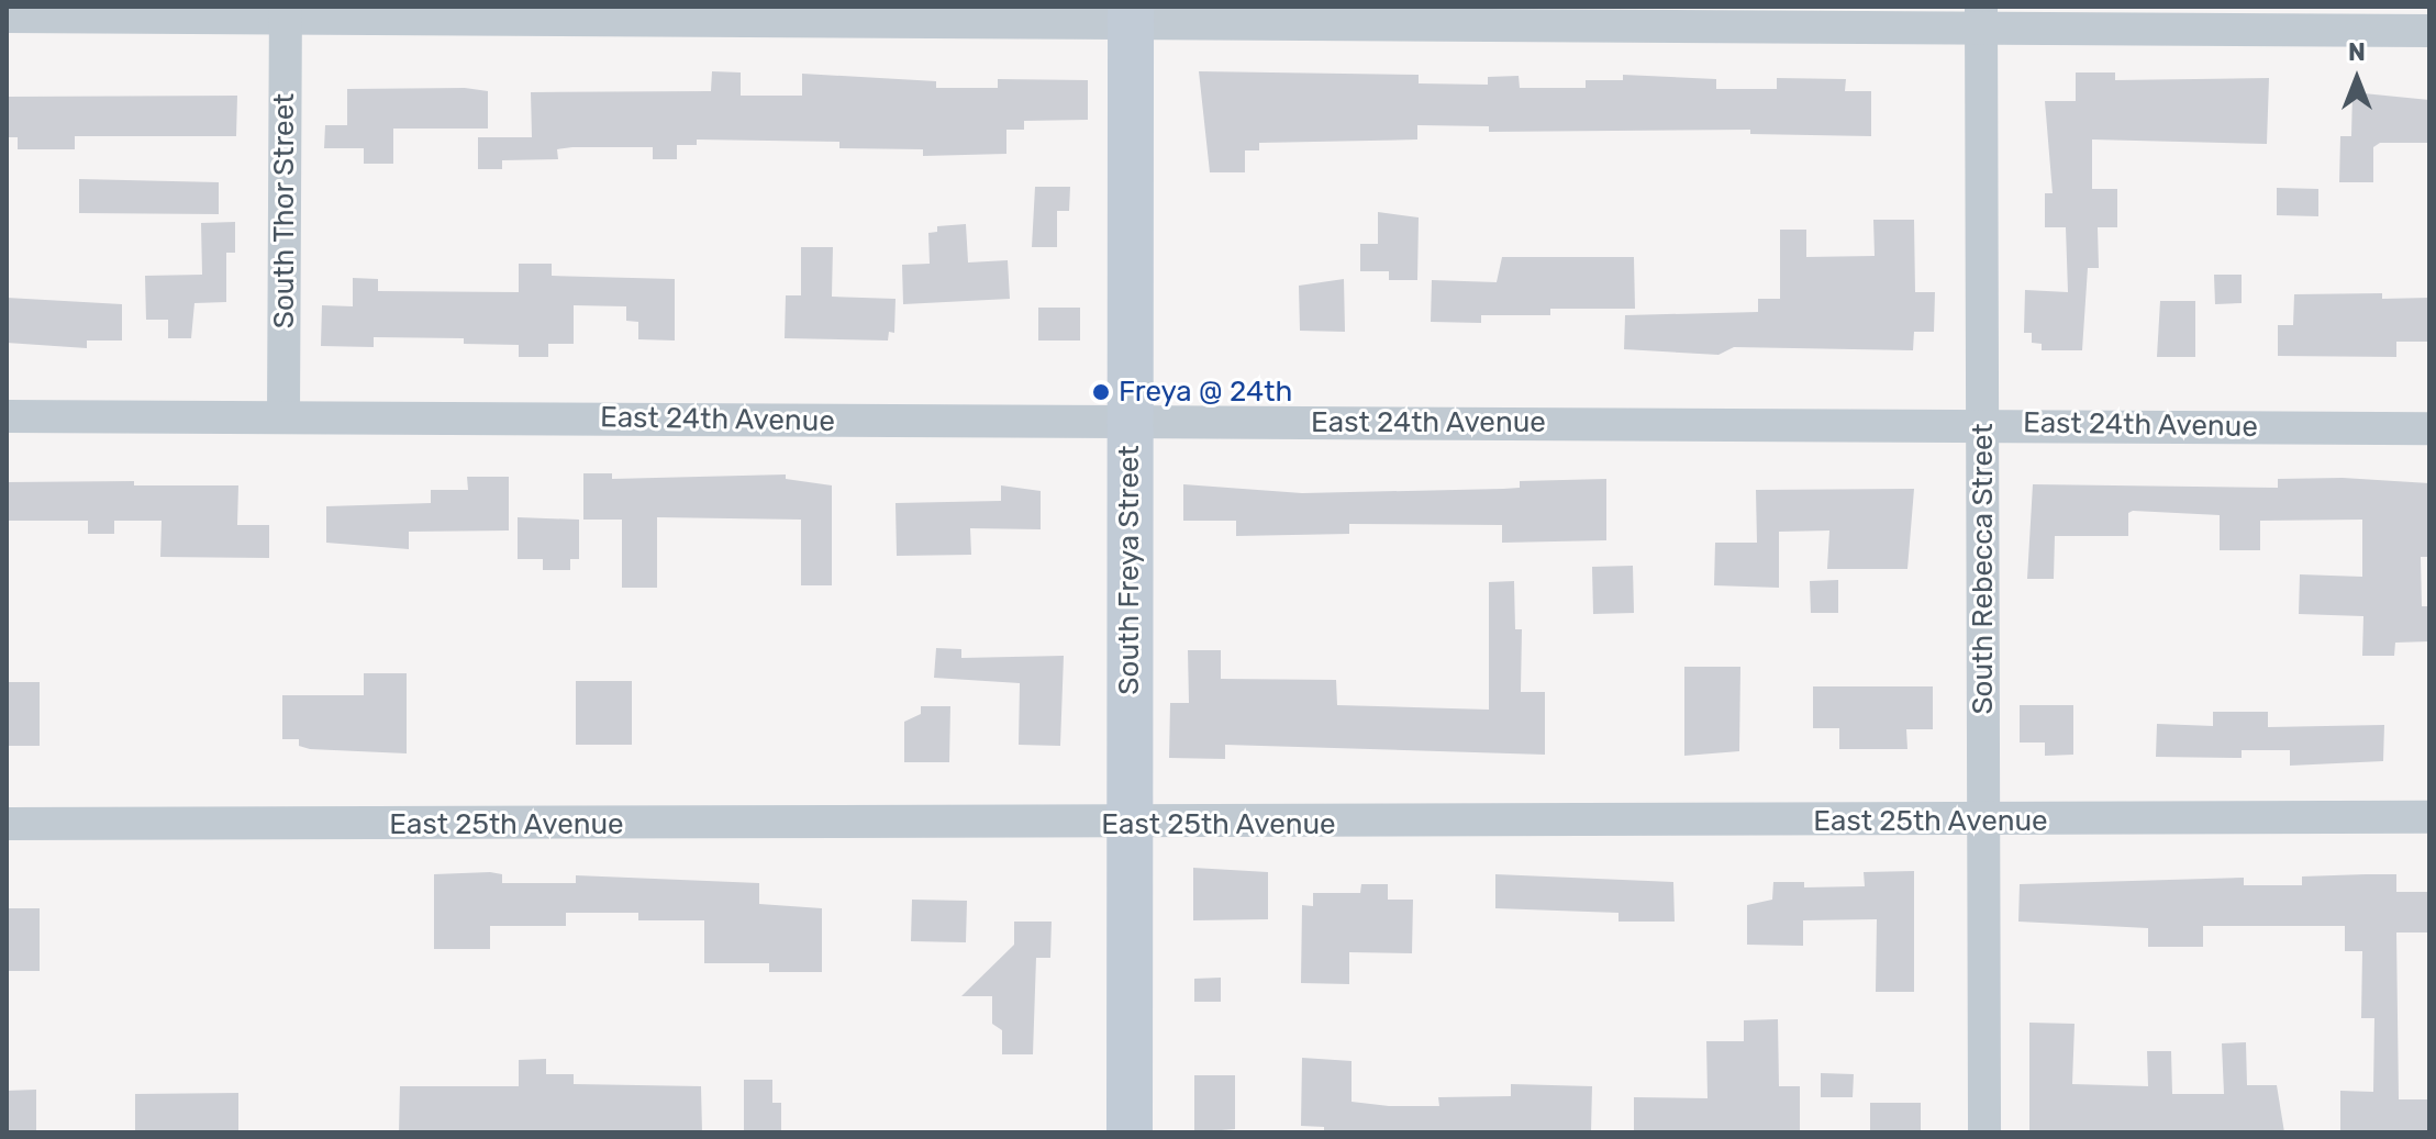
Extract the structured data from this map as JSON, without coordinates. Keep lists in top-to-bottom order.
{
  "streets": {
    "main road": ["South Freya Street"],
    "street": [
      "South Thor Street",
      "East 24th Avenue",
      "South Rebecca Street",
      "East 25th Avenue"
    ]
  },
  "crossings": [
    ["South Thor Street", "East 24th Avenue"],
    ["East 24th Avenue", "South Rebecca Street"],
    ["East 24th Avenue", "South Freya Street"],
    ["South Rebecca Street", "East 25th Avenue"],
    ["South Freya Street", "East 25th Avenue"]
  ],
  "places": ["Freya @ 24th"],
  "north": "top"
}
